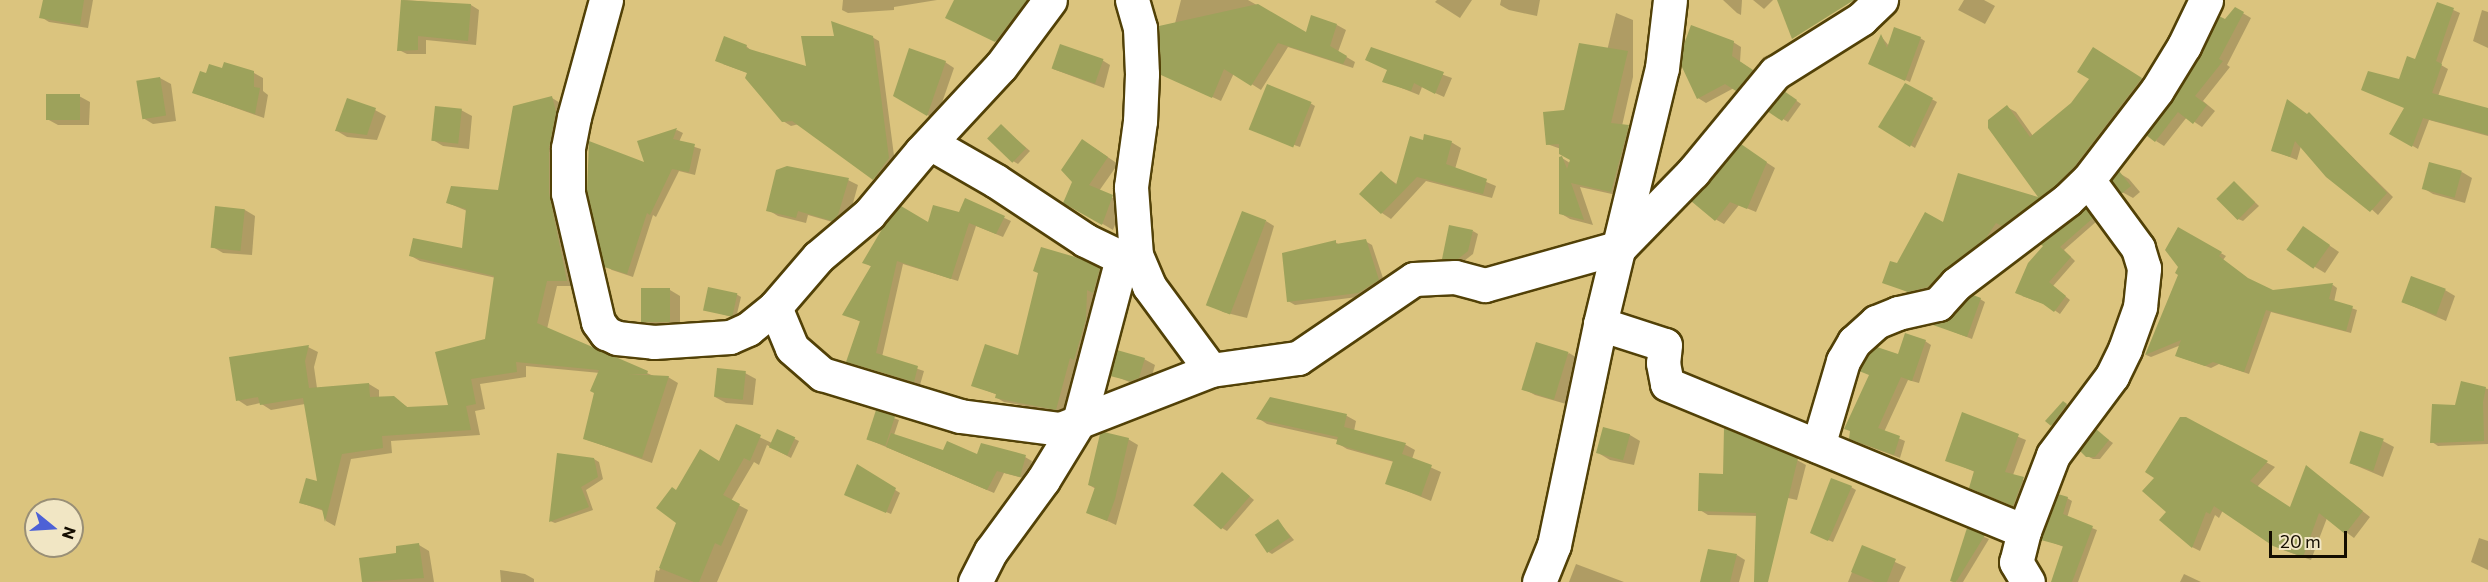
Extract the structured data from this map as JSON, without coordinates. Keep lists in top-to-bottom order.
{
  "scale_bar": "20 m",
  "north": "right"
}
